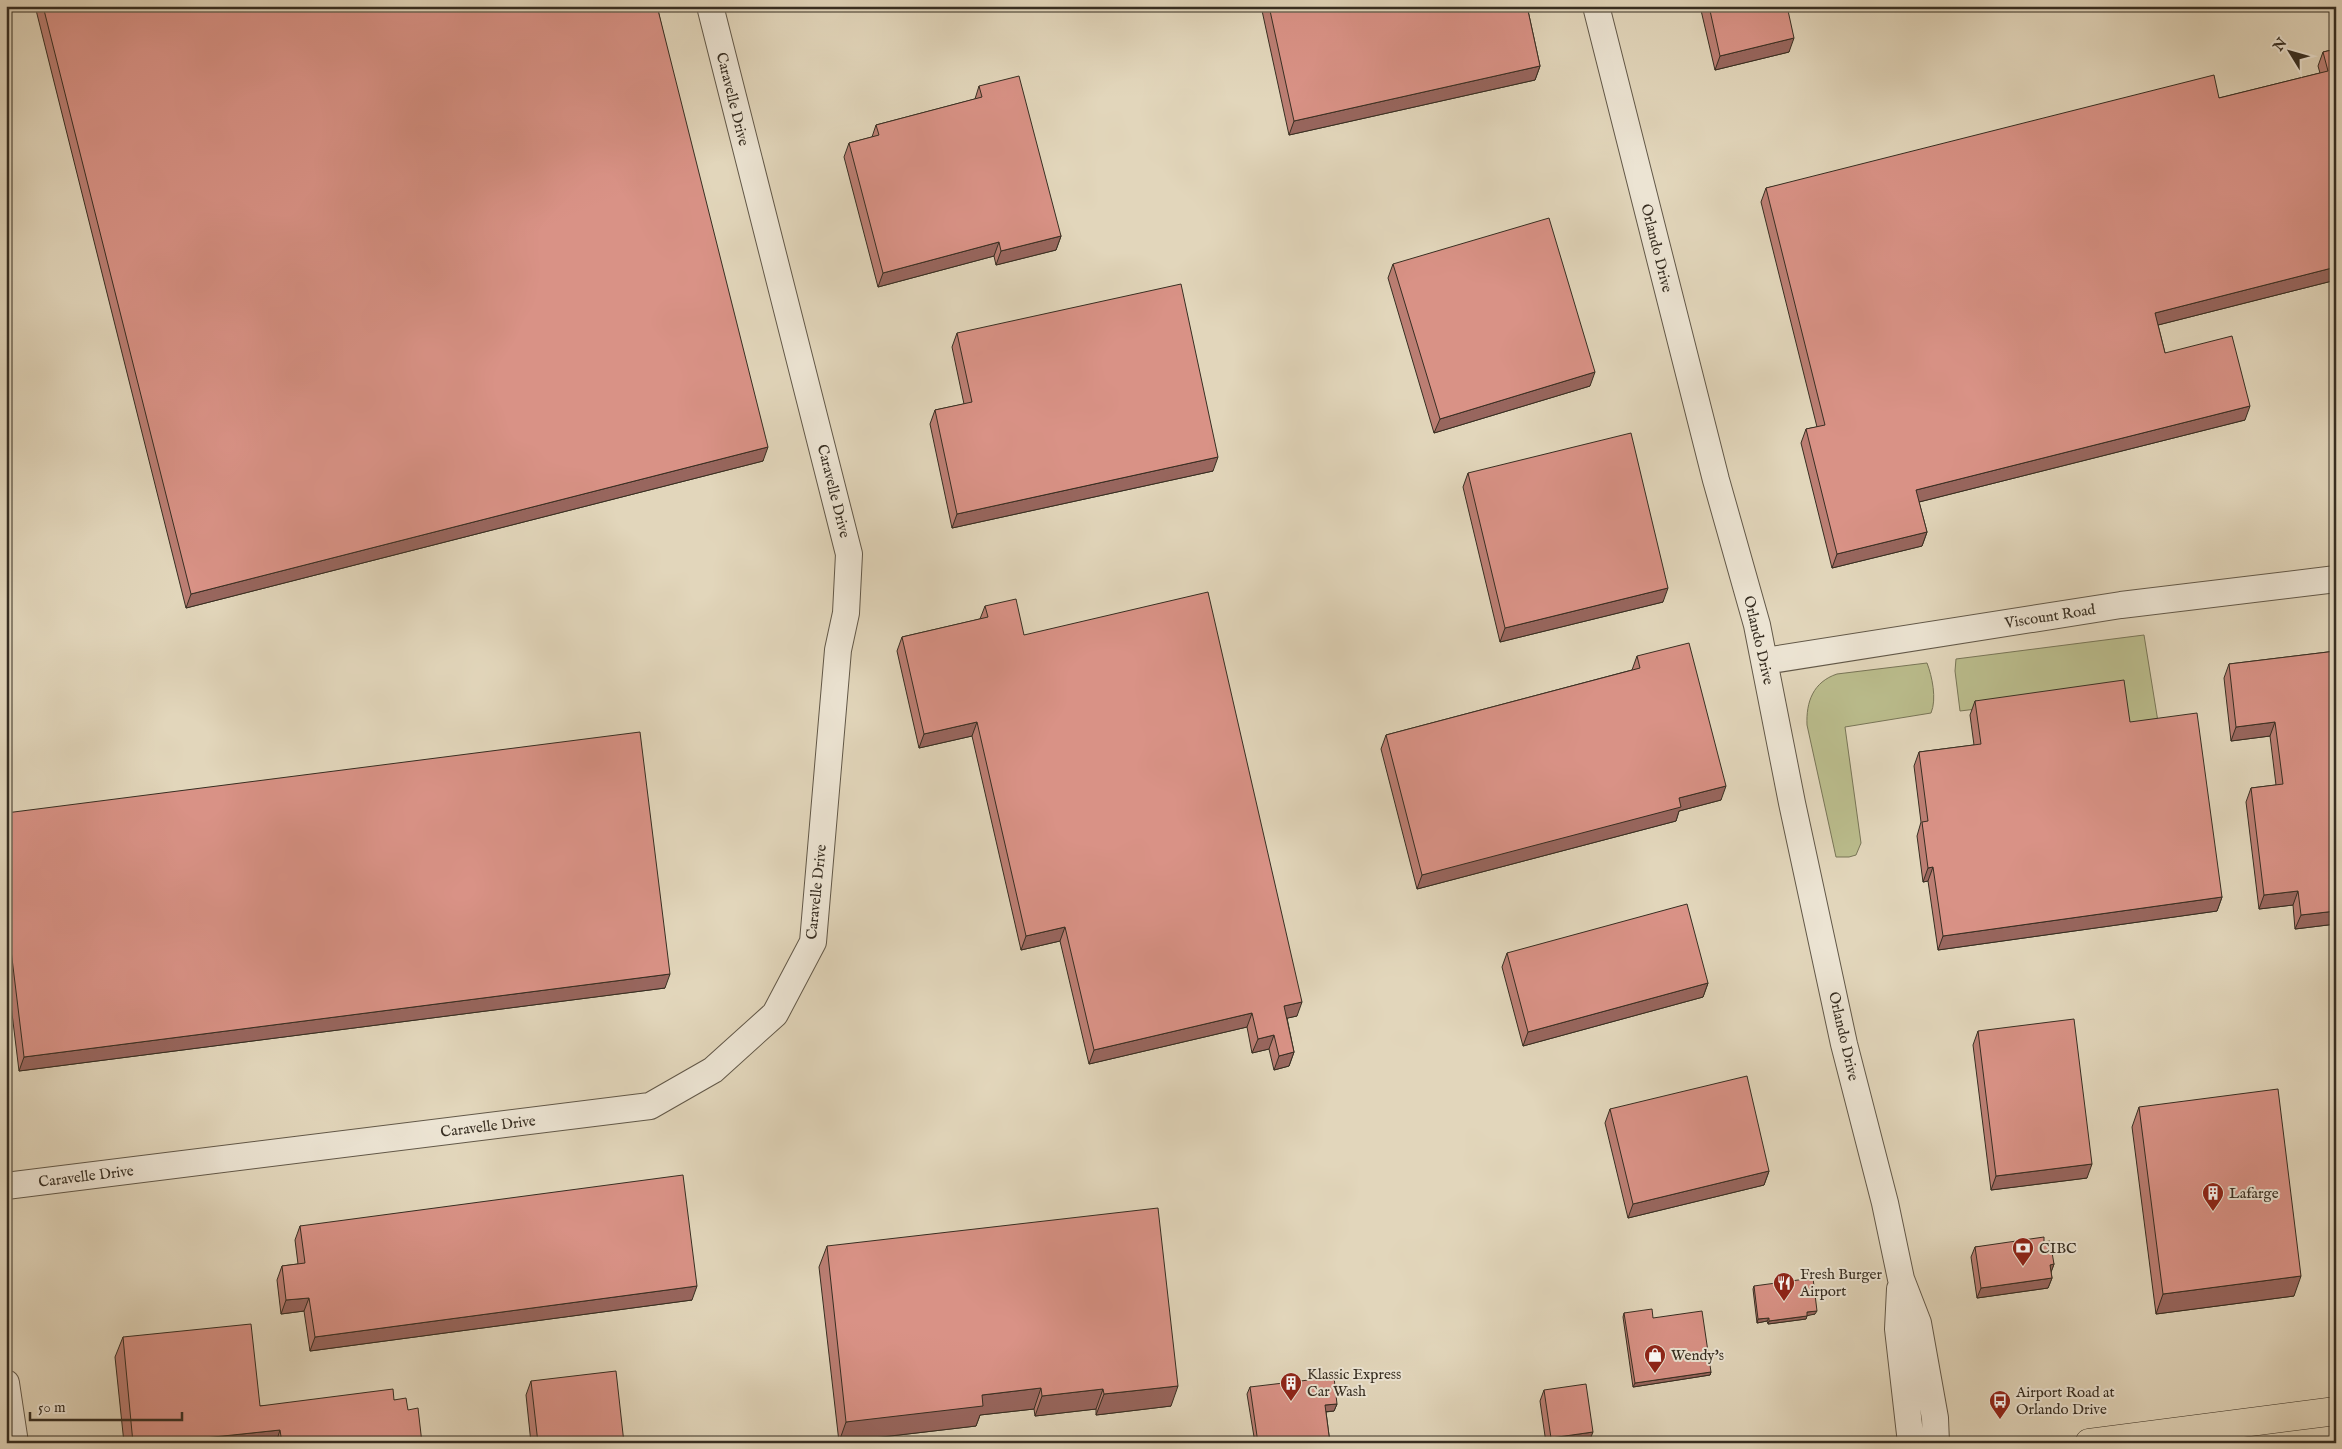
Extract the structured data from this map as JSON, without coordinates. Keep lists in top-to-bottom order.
{
  "streets": {
    "street": ["Caravelle Drive", "Orlando Drive", "Viscount Road"]
  },
  "crossings": [
    ["Orlando Drive", "Viscount Road"]
  ],
  "places": {
    "building": ["Lafarge", "Klassic Express Car Wash"],
    "bank": ["CIBC"],
    "restaurant": ["Fresh Burger Airport"],
    "shop": ["Wendy's"],
    "bus stop": ["Airport Road at Orlando Drive"]
  },
  "scale_bar": "50 m",
  "north": "top left"
}
